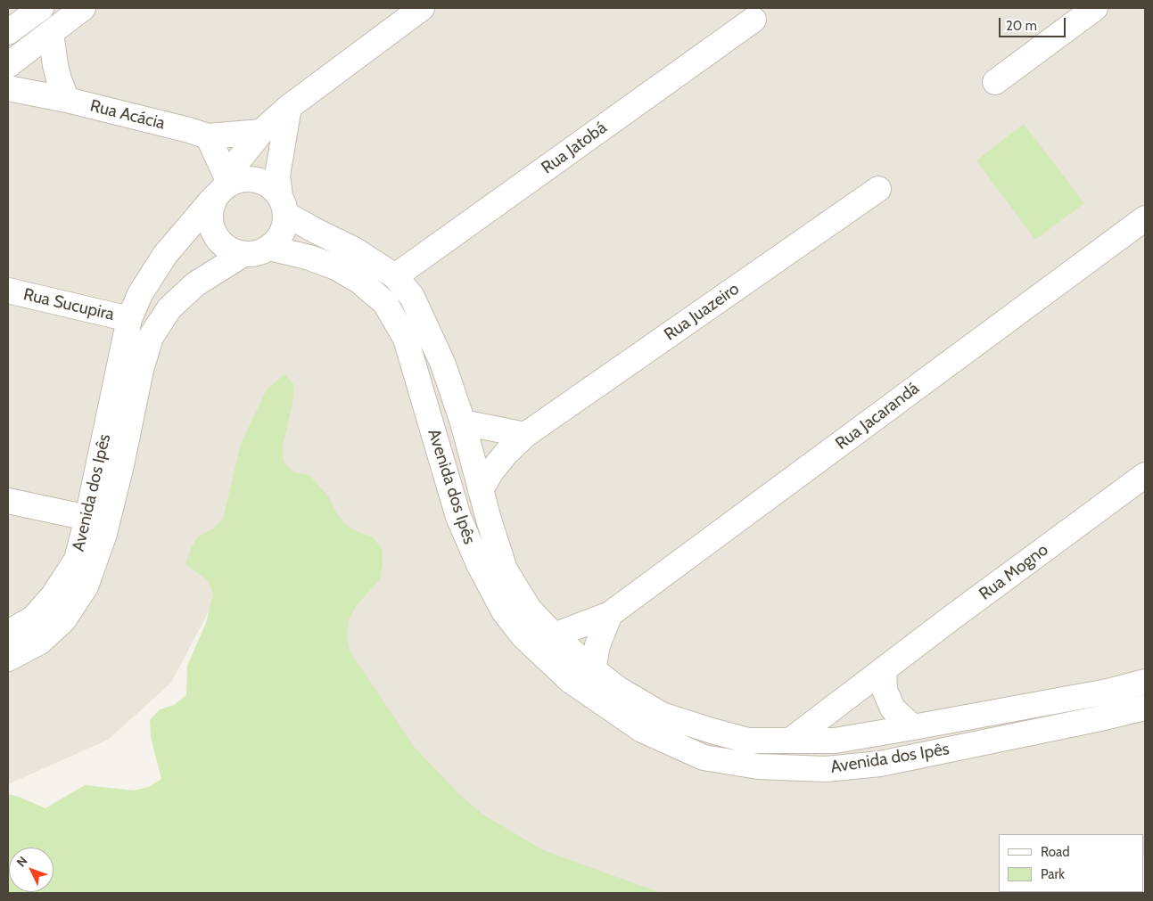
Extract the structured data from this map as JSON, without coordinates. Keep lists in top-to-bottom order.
{
  "streets": {
    "street": [
      "Rua Acácia",
      "Rua Jatobá",
      "Rua Sucupira",
      "Rua Juazeiro",
      "Rua Jacarandá",
      "Avenida dos Ipês",
      "Rua Mogno"
    ]
  },
  "crossings": [
    ["Rua Jatobá", "Avenida dos Ipês"],
    ["Rua Sucupira", "Avenida dos Ipês"],
    ["Rua Juazeiro", "Avenida dos Ipês"],
    ["Rua Jacarandá", "Avenida dos Ipês"],
    ["Avenida dos Ipês", "Rua Mogno"]
  ],
  "legend": ["Road", "Park"],
  "scale_bar": "20 m",
  "north": "top left"
}
